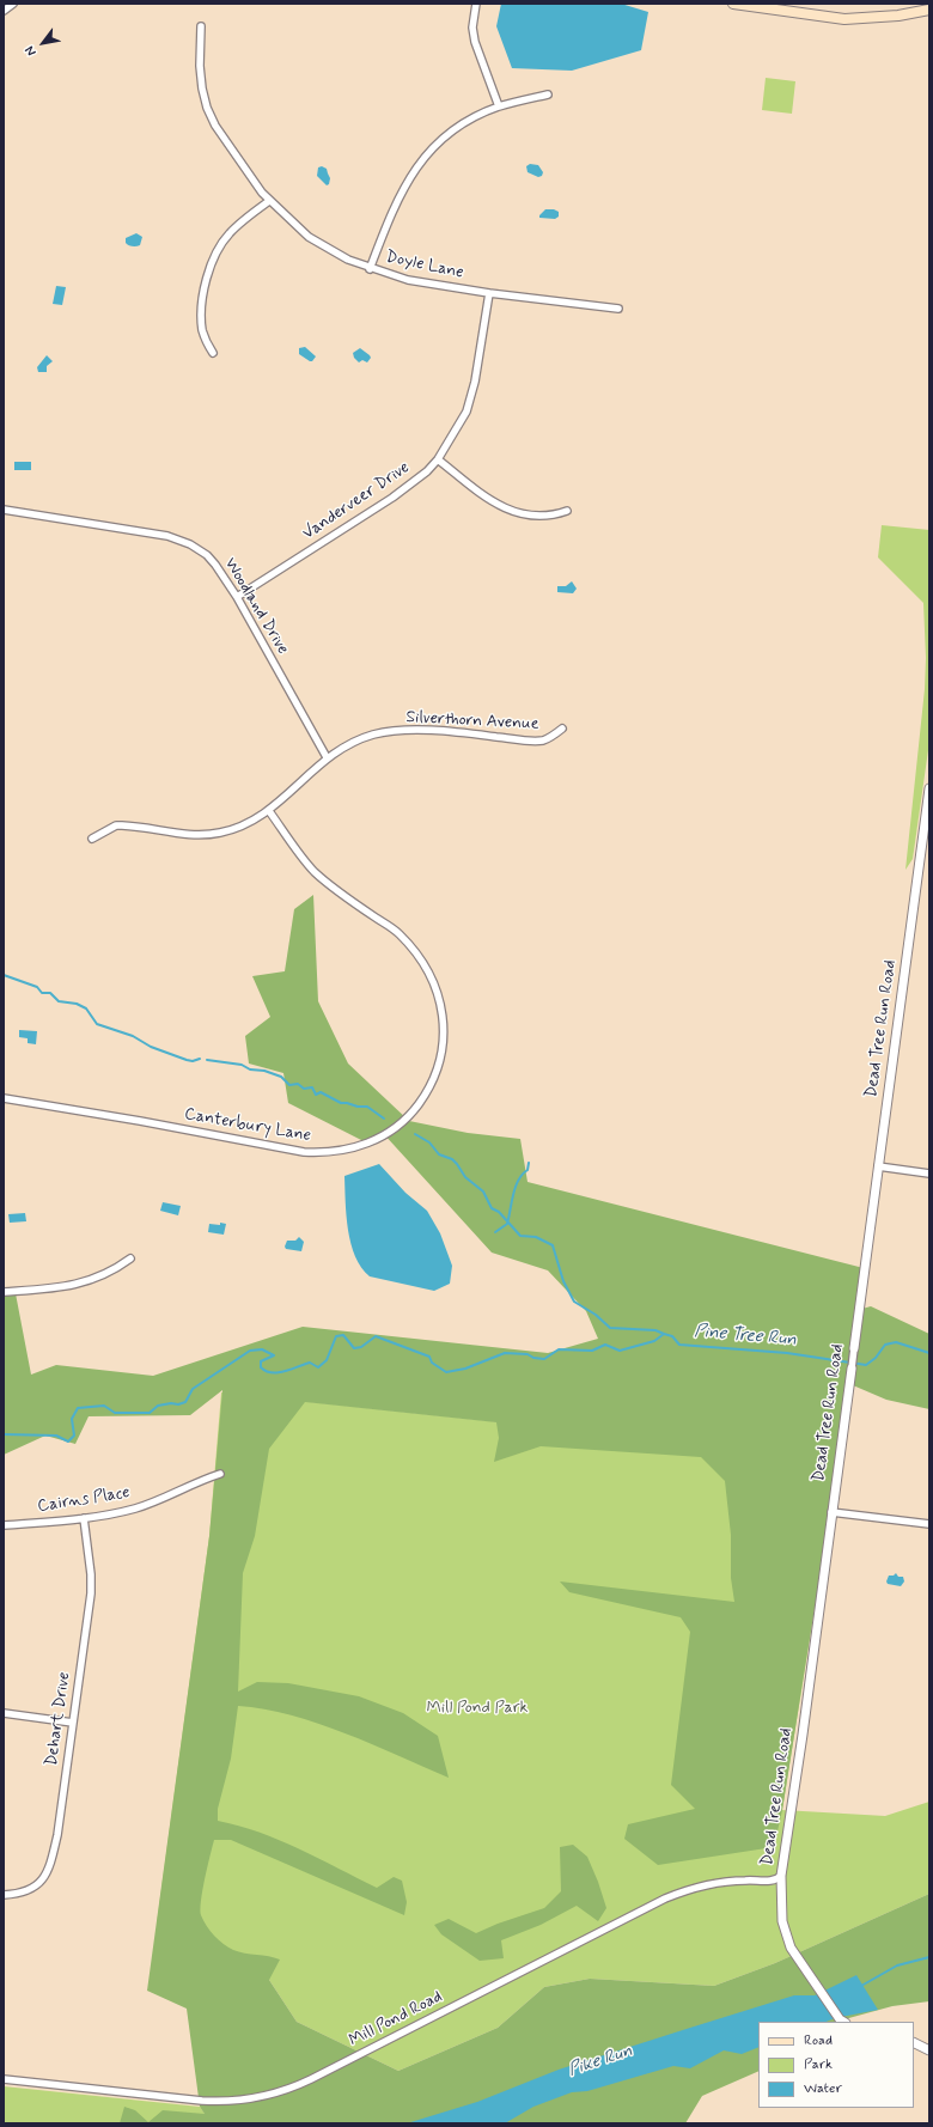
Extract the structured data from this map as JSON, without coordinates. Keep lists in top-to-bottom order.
{
  "streets": {
    "street": [
      "Doyle Lane",
      "Vanderveer Drive",
      "Woodland Drive",
      "Silverthorn Avenue",
      "Dead Tree Run Road",
      "Canterbury Lane",
      "Cairns Place",
      "Dehart Drive",
      "Mill Pond Road"
    ]
  },
  "crossings": [
    ["Doyle Lane", "Vanderveer Drive"],
    ["Vanderveer Drive", "Woodland Drive"],
    ["Woodland Drive", "Silverthorn Avenue"],
    ["Silverthorn Avenue", "Canterbury Lane"],
    ["Dead Tree Run Road", "Mill Pond Road"],
    ["Cairns Place", "Dehart Drive"]
  ],
  "water": ["Pine Tree Run", "Pike Run"],
  "parks": ["Mill Pond Park"],
  "legend": ["Road", "Park", "Water"],
  "north": "bottom left"
}
